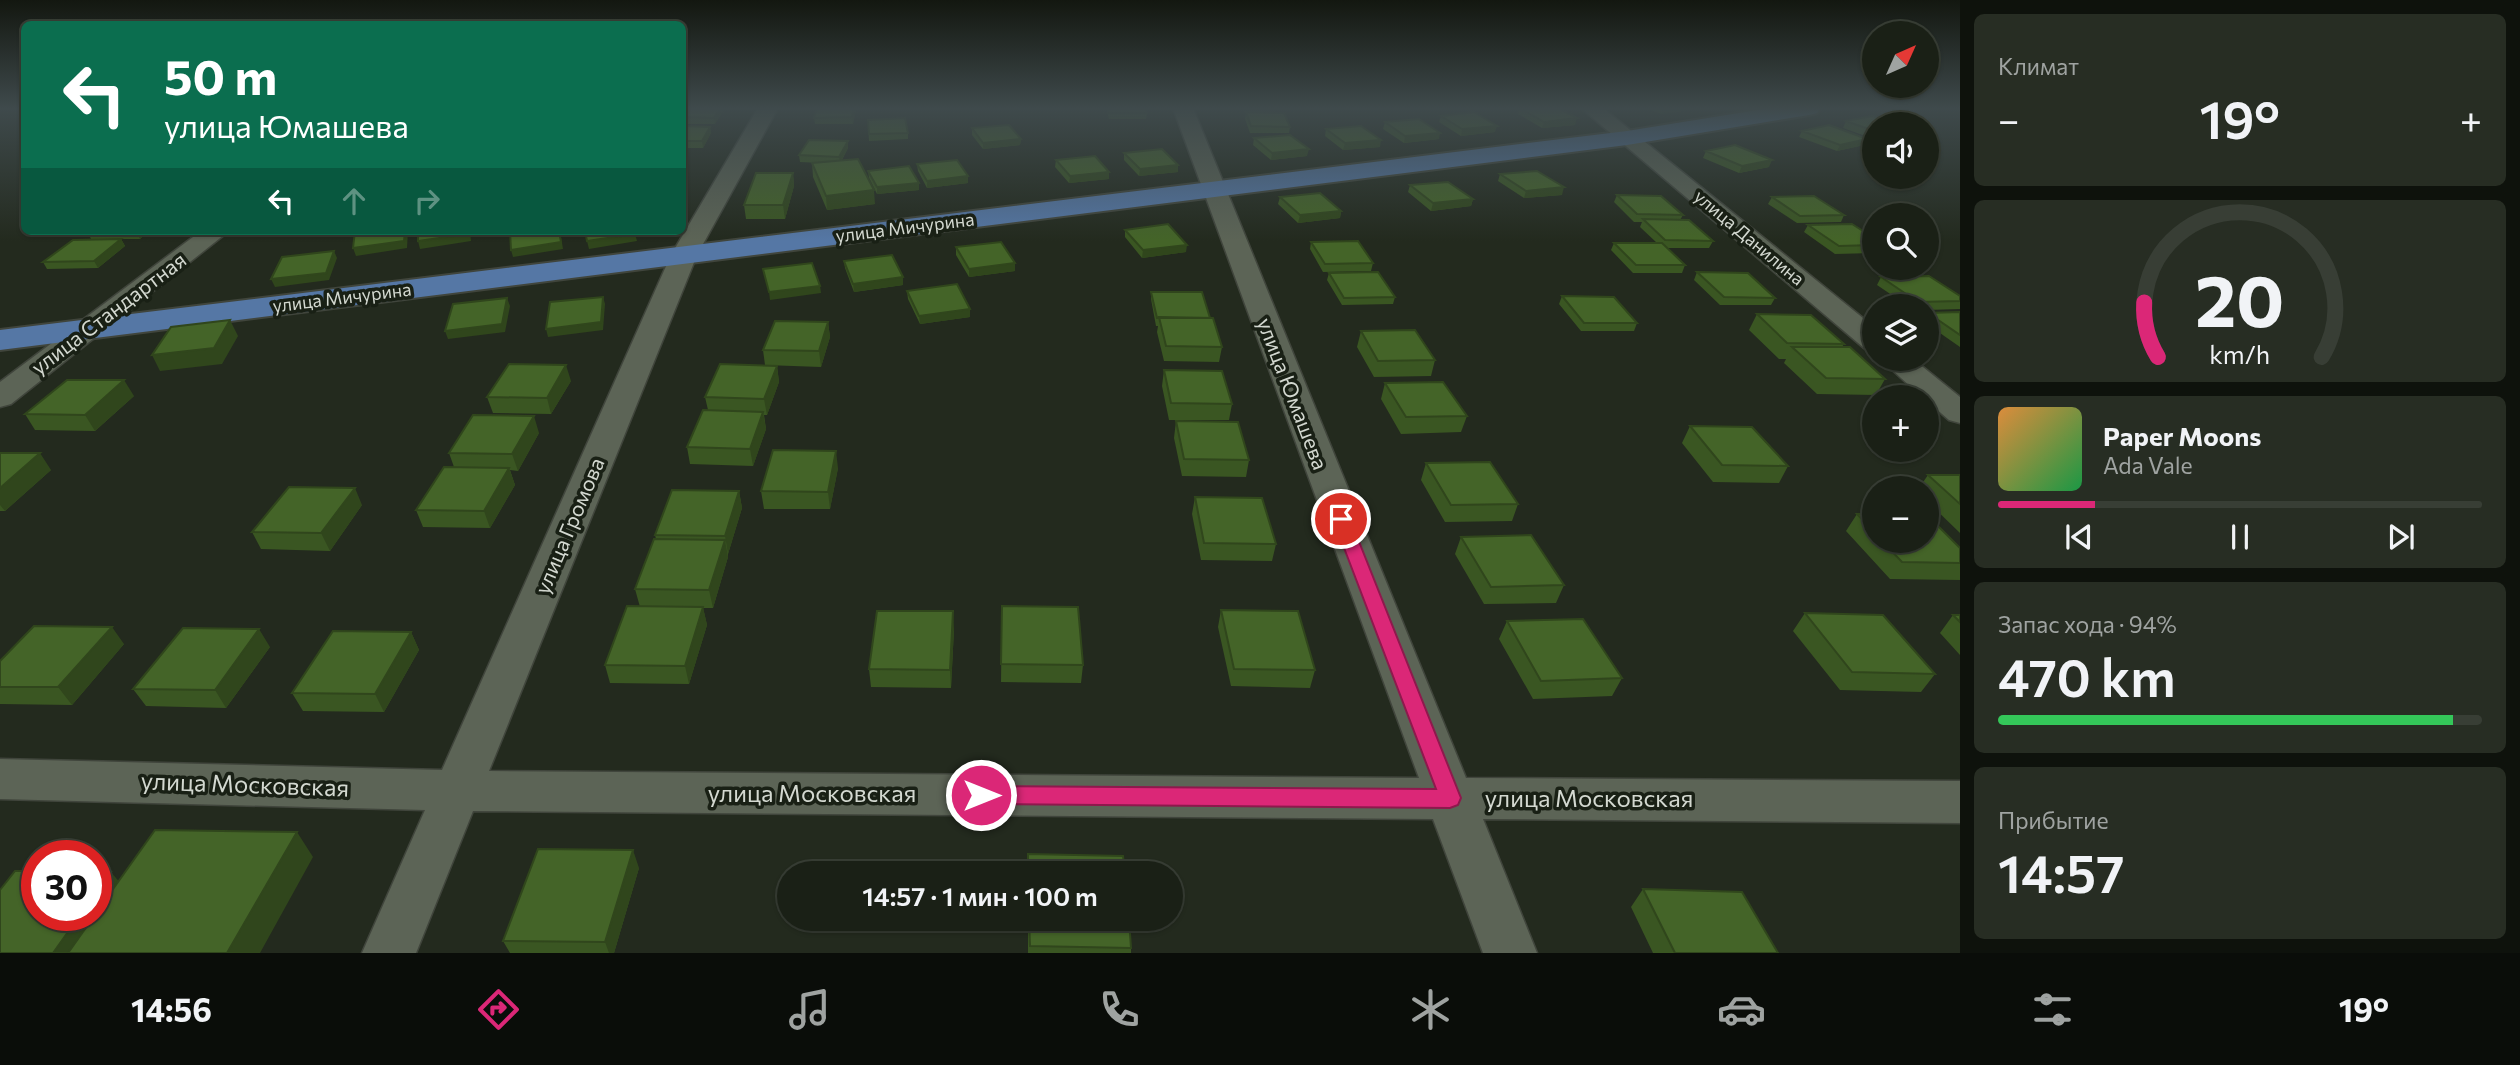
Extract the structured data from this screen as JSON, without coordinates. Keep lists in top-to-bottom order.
{
  "streets": {
    "main road": ["улица Мичурина"],
    "street": [
      "улица Данилина",
      "улица Стандартная",
      "улица Юмашева",
      "улица Громова",
      "улица Московская"
    ]
  },
  "crossings": [
    ["улица Мичурина", "улица Стандартная"],
    ["улица Мичурина", "улица Юмашева"],
    ["улица Мичурина", "улица Громова"],
    ["улица Юмашева", "улица Московская"],
    ["улица Громова", "улица Московская"]
  ],
  "north": "top right",
  "page": {
    "tile": [
      "Климат",
      ["Запас хода · 94%", "470 km"],
      ["Прибытие", "14:57"]
    ],
    "map_buttons": ["+", "−"],
    "turn": ["50 m", "улица Юмашева"],
    "heat": ["−", "19°", "+"],
    "song": ["Paper Moons", "Ada Vale"],
    "limit": "30",
    "trip": "14:57 · 1 мин · 100 m",
    "tabs": ["14:56", "19°"],
    "gauge": ["20", "km/h"]
  }
}
